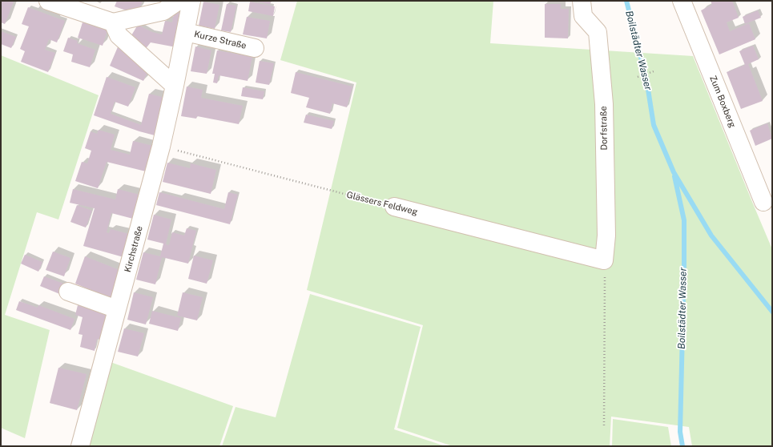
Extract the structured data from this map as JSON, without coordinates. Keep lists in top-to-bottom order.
{
  "streets": {
    "street": [
      "Kurze Straße",
      "Zum Boxberg",
      "Dorfstraße",
      "Glässers Feldweg",
      "Kirchstraße"
    ]
  },
  "crossings": [
    ["Kurze Straße", "Kirchstraße"],
    ["Dorfstraße", "Glässers Feldweg"],
    ["Glässers Feldweg", "Kirchstraße"]
  ],
  "water": ["Boilstädter Wasser"]
}
